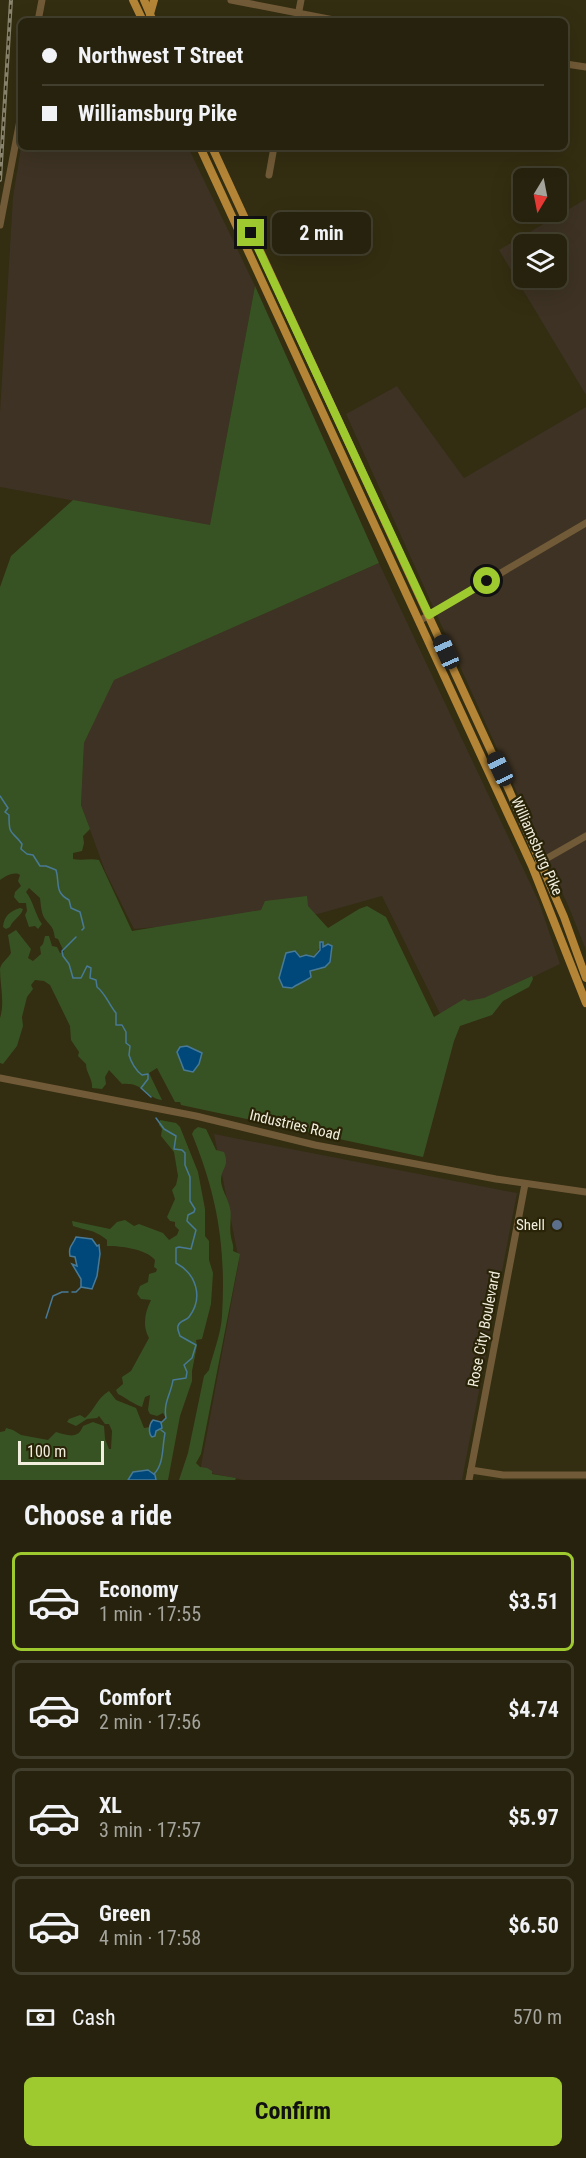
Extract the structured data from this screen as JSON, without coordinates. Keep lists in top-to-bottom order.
{
  "streets": {
    "main road": ["Williamsburg Pike"],
    "street": ["Industries Road", "Rose City Boulevard"]
  },
  "crossings": [
    ["Industries Road", "Rose City Boulevard"]
  ],
  "places": ["Shell"],
  "scale_bar": "100 m",
  "north": "bottom",
  "page": {
    "banner": ["Northwest T Street", "Williamsburg Pike"],
    "bubble": "2 min",
    "scale": "100 m",
    "heading": "Choose a ride",
    "list": [
      {
        "name": "Economy",
        "note": "1 min · 17:55",
        "value": "$3.51"
      },
      {
        "name": "Comfort",
        "note": "2 min · 17:56",
        "value": "$4.74"
      },
      {
        "name": "XL",
        "note": "3 min · 17:57",
        "value": "$5.97"
      },
      {
        "name": "Green",
        "note": "4 min · 17:58",
        "value": "$6.50"
      }
    ],
    "pay": ["Cash", "570 m"],
    "buttons": "Confirm"
  }
}
